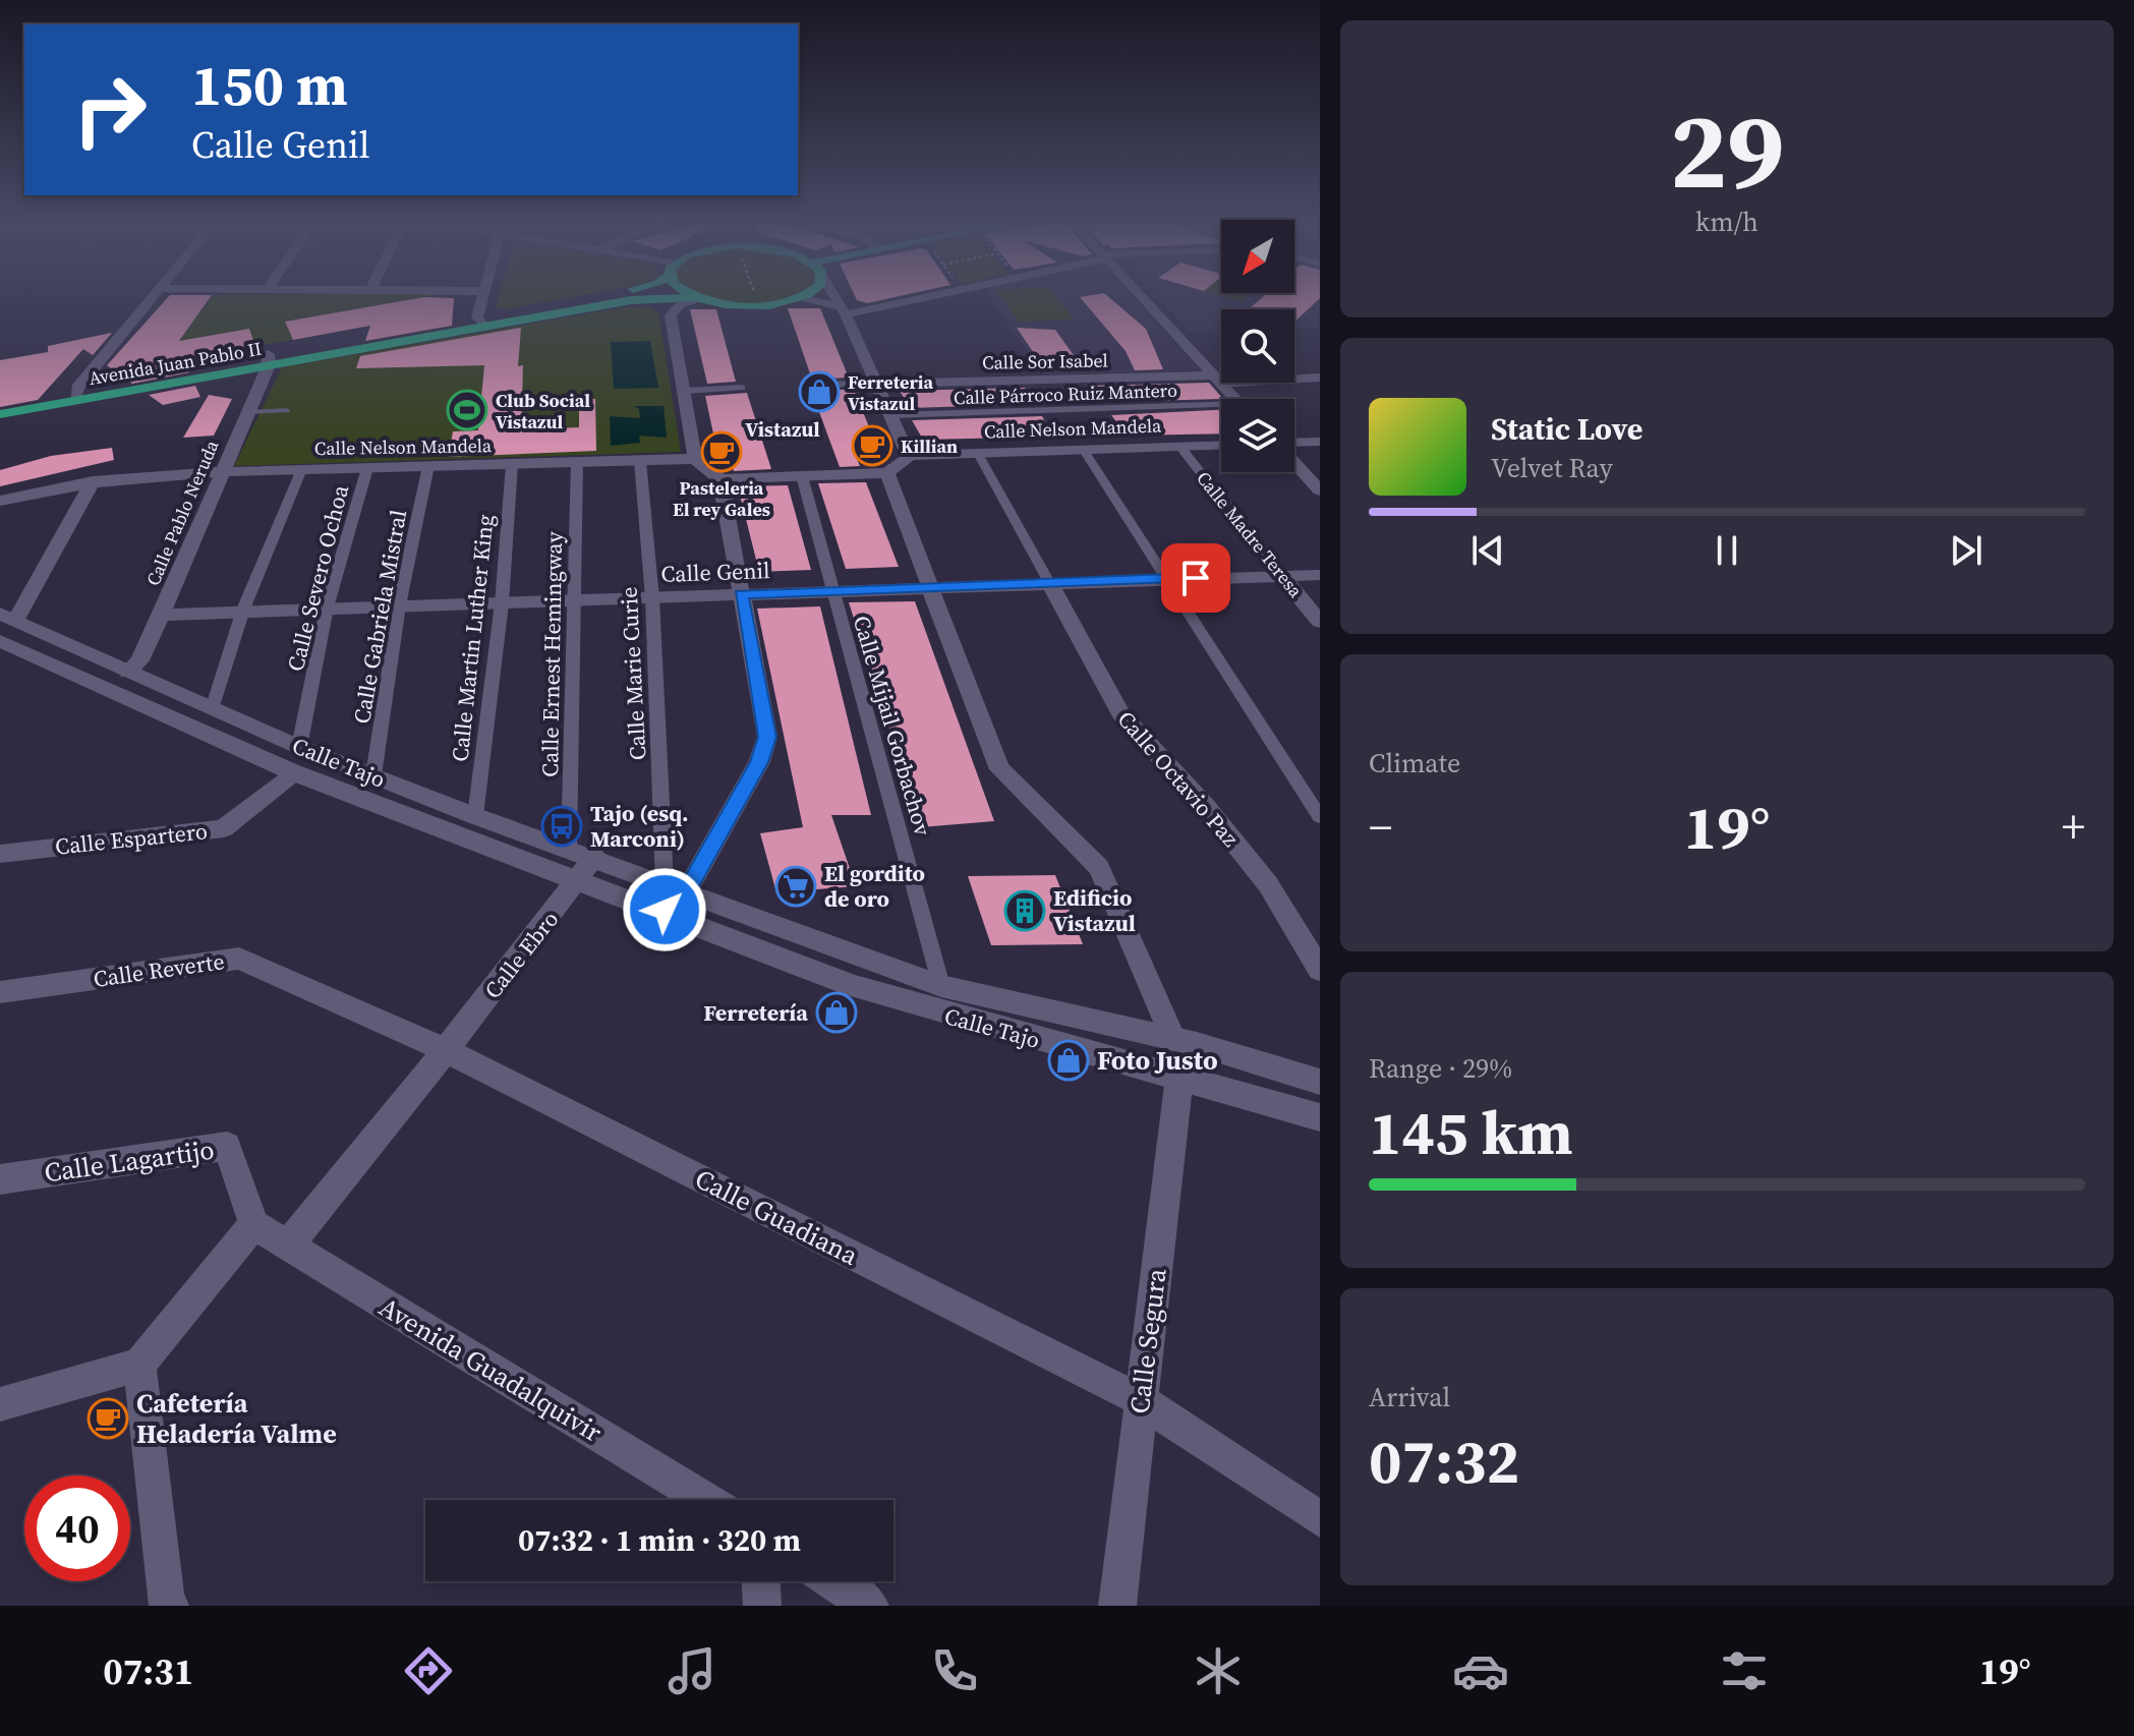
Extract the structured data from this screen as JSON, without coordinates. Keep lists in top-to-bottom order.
{
  "streets": {
    "main road": ["Avenida Juan Pablo II"],
    "street": [
      "Calle Sor Isabel",
      "Calle Párroco Ruiz Mantero",
      "Calle Nelson Mandela",
      "Calle Pablo Neruda",
      "Calle Madre Teresa",
      "Calle Genil",
      "Calle Severo Ochoa",
      "Calle Gabriela Mistral",
      "Calle Martin Luther King",
      "Calle Ernest Hemingway",
      "Calle Marie Curie",
      "Calle Mijail Gorbachov",
      "Calle Tajo",
      "Calle Octavio Paz",
      "Calle Espartero",
      "Calle Ebro",
      "Calle Reverte",
      "Calle Lagartijo",
      "Calle Guadiana",
      "Calle Segura",
      "Avenida Guadalquivir"
    ]
  },
  "crossings": [
    ["Avenida Juan Pablo II", "Calle Pablo Neruda"],
    ["Calle Nelson Mandela", "Calle Pablo Neruda"],
    ["Calle Nelson Mandela", "Calle Madre Teresa"],
    ["Calle Nelson Mandela", "Calle Severo Ochoa"],
    ["Calle Nelson Mandela", "Calle Gabriela Mistral"],
    ["Calle Nelson Mandela", "Calle Martin Luther King"],
    ["Calle Nelson Mandela", "Calle Ernest Hemingway"],
    ["Calle Nelson Mandela", "Calle Marie Curie"],
    ["Calle Nelson Mandela", "Calle Octavio Paz"],
    ["Calle Pablo Neruda", "Calle Genil"],
    ["Calle Pablo Neruda", "Calle Tajo"],
    ["Calle Madre Teresa", "Calle Genil"],
    ["Calle Genil", "Calle Severo Ochoa"],
    ["Calle Genil", "Calle Gabriela Mistral"],
    ["Calle Genil", "Calle Martin Luther King"],
    ["Calle Genil", "Calle Ernest Hemingway"],
    ["Calle Genil", "Calle Marie Curie"],
    ["Calle Genil", "Calle Mijail Gorbachov"],
    ["Calle Genil", "Calle Octavio Paz"],
    ["Calle Severo Ochoa", "Calle Tajo"],
    ["Calle Gabriela Mistral", "Calle Tajo"],
    ["Calle Martin Luther King", "Calle Tajo"],
    ["Calle Ernest Hemingway", "Calle Tajo"],
    ["Calle Marie Curie", "Calle Tajo"],
    ["Calle Mijail Gorbachov", "Calle Tajo"],
    ["Calle Tajo", "Calle Espartero"],
    ["Calle Tajo", "Calle Ebro"],
    ["Calle Tajo", "Calle Segura"],
    ["Calle Ebro", "Calle Reverte"],
    ["Calle Ebro", "Calle Guadiana"],
    ["Calle Reverte", "Calle Guadiana"],
    ["Calle Lagartijo", "Avenida Guadalquivir"],
    ["Calle Guadiana", "Calle Segura"]
  ],
  "districts": ["Vistazul"],
  "places": {
    "shop": ["Ferreteria Vistazul", "Ferretería", "Foto Justo"],
    "sports": ["Club Social Vistazul"],
    "cafe": ["Killian", "Pasteleria El rey Gales", "Cafetería Heladería Valme"],
    "bus stop": ["Tajo (esq. Marconi)"],
    "supermarket": ["El gordito de oro"],
    "building": ["Edificio Vistazul"]
  },
  "north": "bottom left",
  "page": {
    "tile": [
      ["29", "km/h"],
      "Climate",
      ["Range · 29%", "145 km"],
      ["Arrival", "07:32"]
    ],
    "turn": ["150 m", "Calle Genil"],
    "song": ["Static Love", "Velvet Ray"],
    "heat": ["−", "19°", "+"],
    "limit": "40",
    "trip": "07:32 · 1 min · 320 m",
    "tabs": ["07:31", "19°"]
  }
}
